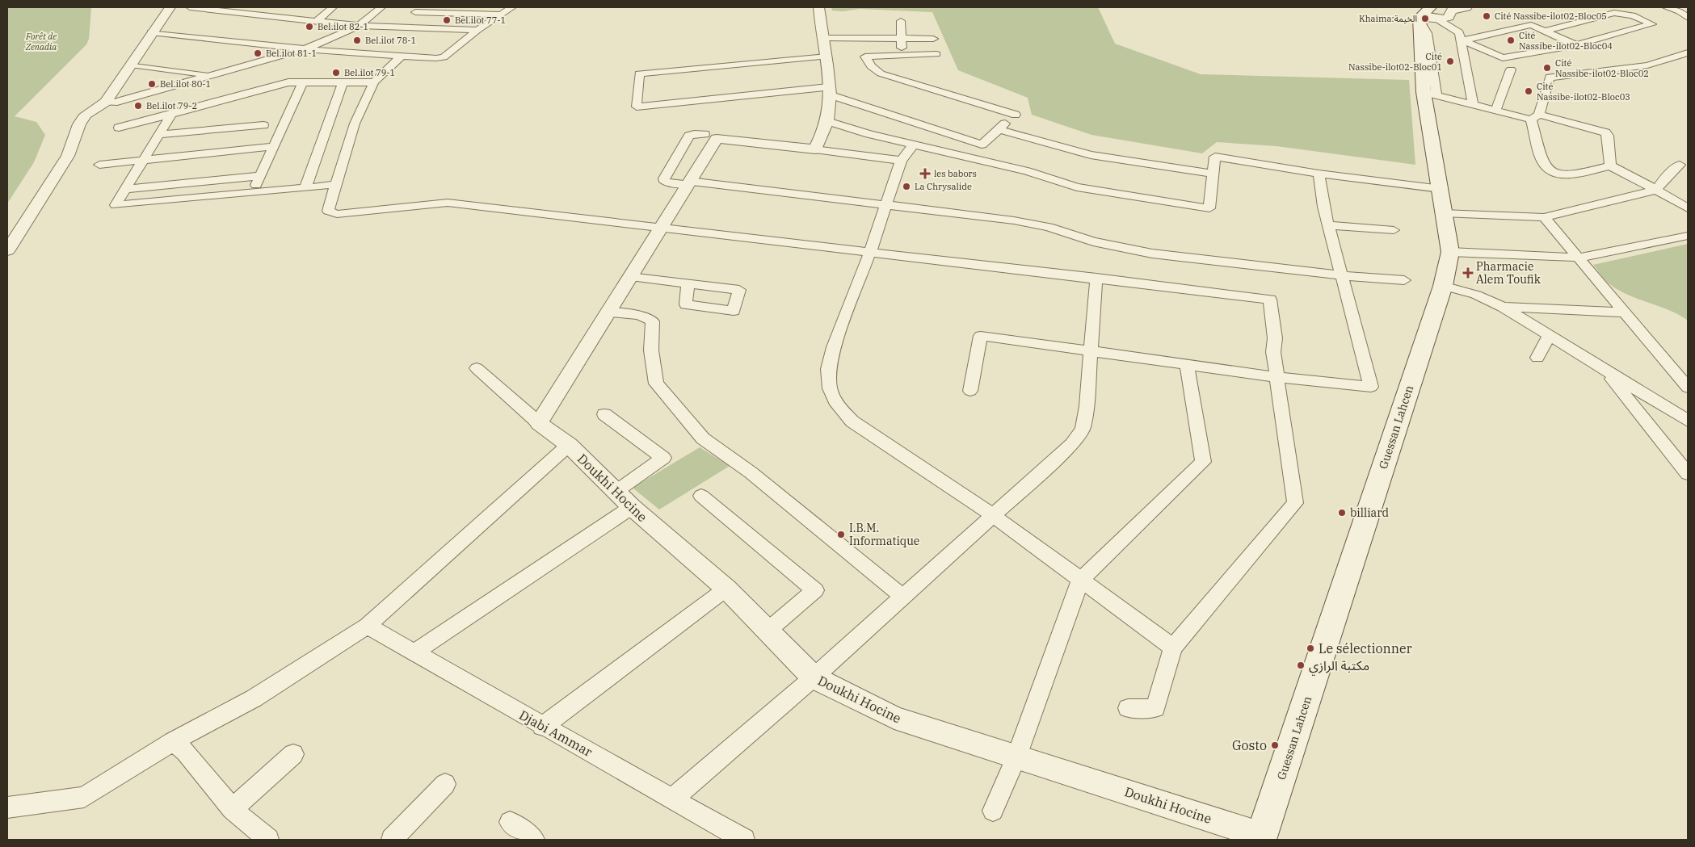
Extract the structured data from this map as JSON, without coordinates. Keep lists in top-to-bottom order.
{
  "streets": {
    "main road": ["Guessan Lahcen"],
    "street": ["Doukhi Hocine", "Djabi Ammar"]
  },
  "crossings": [
    ["Guessan Lahcen", "Doukhi Hocine"]
  ],
  "parks": ["Forêt de Zenadia"],
  "places": {
    "other": [
      "Cité Nassibe-ilot02-Bloc05",
      "Khaima:الخيمة",
      "Bel.ilot 77-1",
      "Bel.ilot 82-1",
      "Bel.ilot 78-1",
      "Cité Nassibe-ilot02-Bloc04",
      "Bel.ilot 81-1",
      "Cité Nassibe-ilot02-Bloc01",
      "Cité Nassibe-ilot02-Bloc02",
      "Bel.ilot 79-1",
      "Bel.ilot 80-1",
      "Cité Nassibe-ilot02-Bloc03",
      "Bel.ilot 79-2",
      "La Chrysalide",
      "billiard",
      "I.B.M. Informatique",
      "Le sélectionner",
      "مكتبة الرازي",
      "Gosto"
    ],
    "health": ["les babors", "Pharmacie Alem Toufik"]
  }
}
